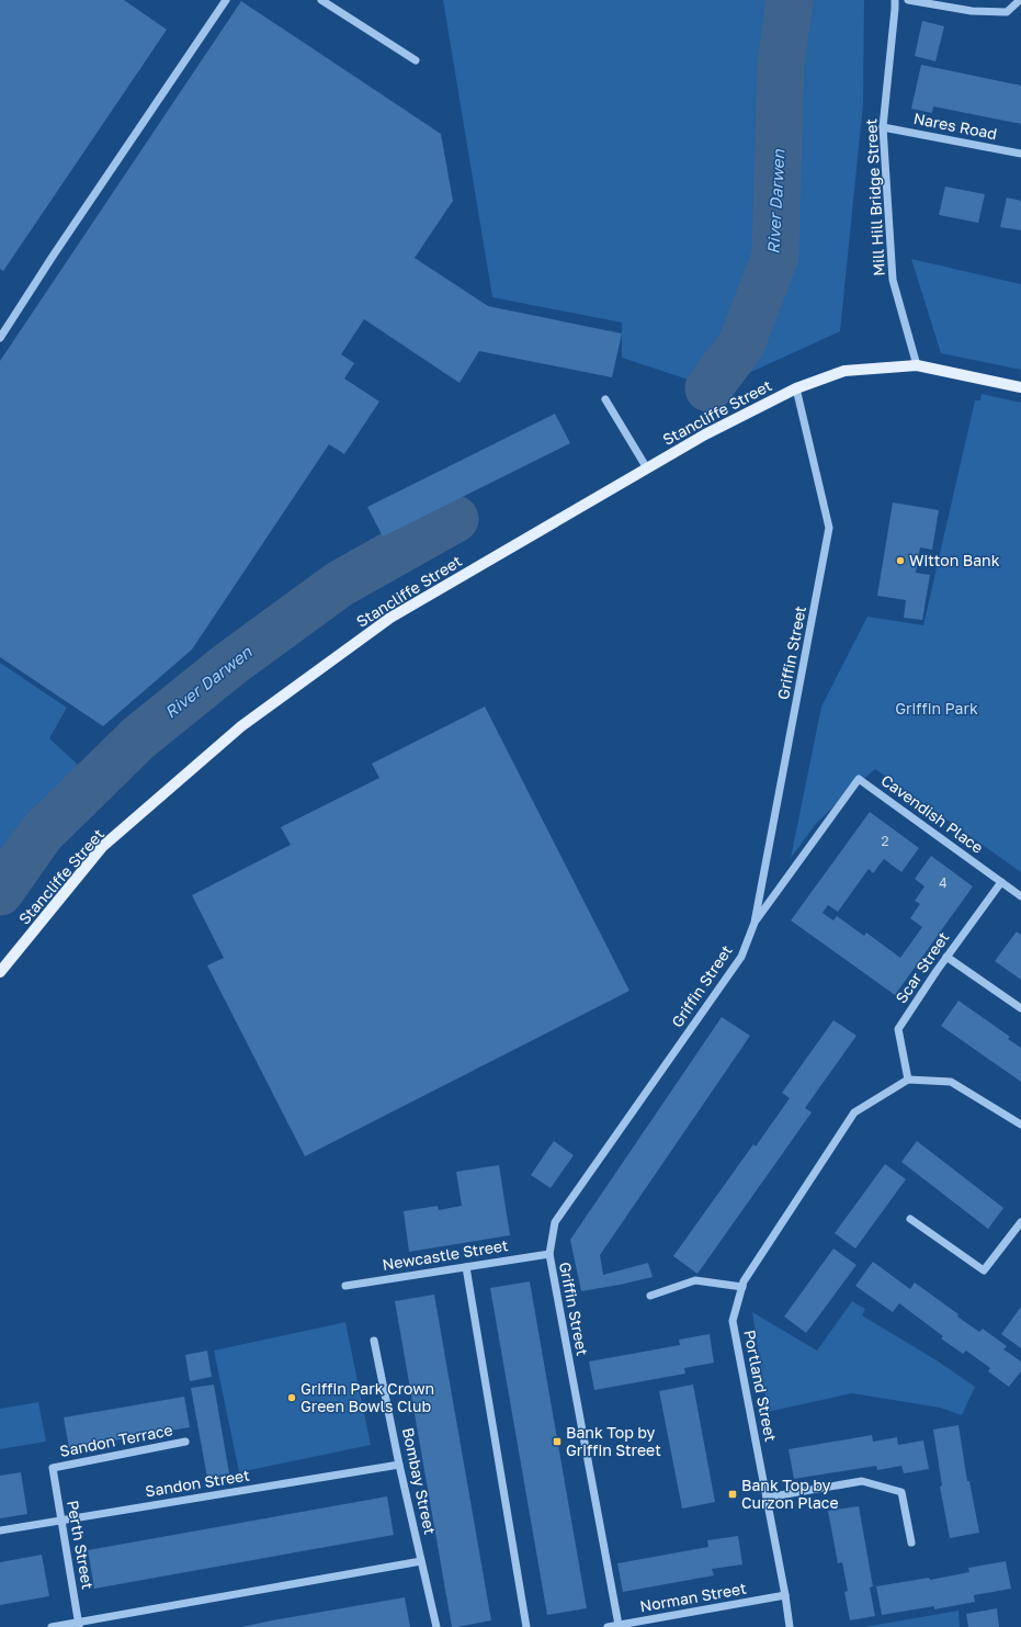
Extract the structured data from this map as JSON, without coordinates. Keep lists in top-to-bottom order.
{
  "streets": {
    "main road": ["Stancliffe Street"],
    "street": [
      "Nares Road",
      "Mill Hill Bridge Street",
      "Griffin Street",
      "Cavendish Place",
      "Scar Street",
      "Newcastle Street",
      "Portland Street",
      "Sandon Terrace",
      "Bombay Street",
      "Sandon Street",
      "Perth Street",
      "Norman Street"
    ]
  },
  "crossings": [
    ["Nares Road", "Mill Hill Bridge Street"],
    ["Mill Hill Bridge Street", "Stancliffe Street"],
    ["Stancliffe Street", "Griffin Street"],
    ["Griffin Street", "Cavendish Place"],
    ["Griffin Street", "Newcastle Street"],
    ["Griffin Street", "Norman Street"],
    ["Cavendish Place", "Scar Street"],
    ["Scar Street", "Portland Street"],
    ["Portland Street", "Norman Street"],
    ["Sandon Terrace", "Perth Street"],
    ["Bombay Street", "Sandon Street"],
    ["Sandon Street", "Perth Street"]
  ],
  "water": ["River Darwen"],
  "parks": ["Griffin Park"],
  "places": {
    "other": ["Witton Bank", "Griffin Park Crown Green Bowls Club"],
    "transit": ["Bank Top by Griffin Street", "Bank Top by Curzon Place"]
  },
  "house_numbers": ["2", "4"]
}
